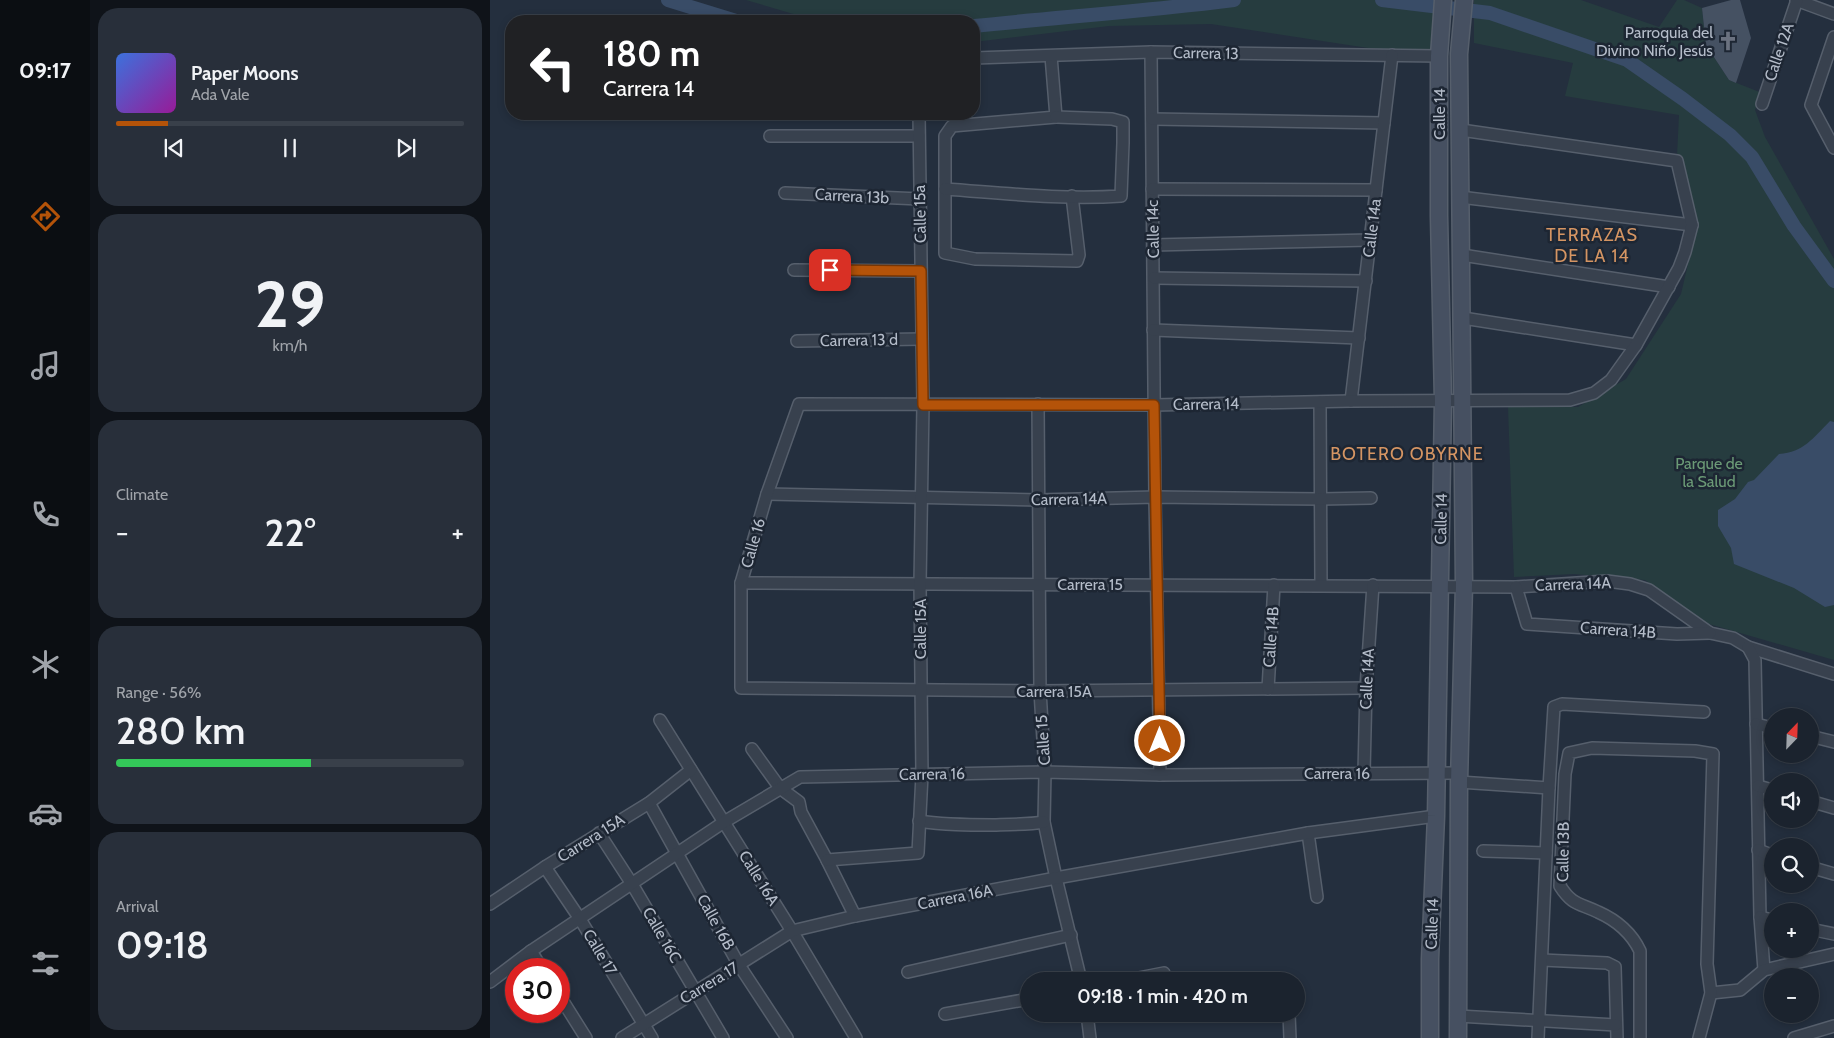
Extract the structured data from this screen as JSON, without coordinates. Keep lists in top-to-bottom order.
{
  "streets": {
    "main road": ["Calle 14"],
    "street": [
      "Calle 12A",
      "Carrera 13",
      "Carrera 13b",
      "Calle 15a",
      "Calle 14a",
      "Calle 14c",
      "Carrera 13 d",
      "Carrera 14",
      "Carrera 14A",
      "Calle 16",
      "Carrera 15",
      "Calle 15A",
      "Carrera 14B",
      "Calle 14B",
      "Calle 14A",
      "Carrera 15A",
      "Calle 15",
      "Carrera 16",
      "Calle 13B",
      "Calle 16A",
      "Carrera 16A",
      "Calle 16B",
      "Calle 16C",
      "Calle 17",
      "Carrera 17"
    ]
  },
  "crossings": [
    ["Carrera 13", "Calle 14"],
    ["Carrera 13", "Calle 14a"],
    ["Carrera 13", "Calle 14c"],
    ["Calle 14", "Carrera 14"],
    ["Calle 14", "Carrera 14A"],
    ["Calle 14", "Carrera 15"],
    ["Calle 14", "Carrera 16"],
    ["Calle 14", "Carrera 16A"],
    ["Carrera 13b", "Calle 15a"],
    ["Calle 15a", "Carrera 13 d"],
    ["Calle 15a", "Carrera 14"],
    ["Calle 15a", "Calle 15A"],
    ["Calle 14a", "Carrera 14"],
    ["Calle 14c", "Carrera 14"],
    ["Carrera 14", "Calle 16"],
    ["Carrera 14", "Calle 15A"],
    ["Carrera 14", "Calle 15"],
    ["Carrera 14A", "Calle 16"],
    ["Carrera 14A", "Carrera 15"],
    ["Carrera 14A", "Calle 15A"],
    ["Carrera 14A", "Carrera 14B"],
    ["Carrera 14A", "Calle 15"],
    ["Calle 16", "Carrera 15"],
    ["Calle 16", "Carrera 15A"],
    ["Carrera 15", "Calle 15A"],
    ["Carrera 15", "Calle 14B"],
    ["Carrera 15", "Calle 14A"],
    ["Carrera 15", "Calle 15"],
    ["Calle 15A", "Carrera 15A"],
    ["Calle 15A", "Carrera 16"],
    ["Calle 14B", "Carrera 15A"],
    ["Calle 14A", "Carrera 15A"],
    ["Calle 14A", "Carrera 16"],
    ["Carrera 15A", "Calle 15"],
    ["Carrera 15A", "Calle 16A"],
    ["Carrera 15A", "Calle 16B"],
    ["Carrera 15A", "Calle 16C"],
    ["Carrera 15A", "Calle 17"],
    ["Calle 15", "Carrera 16"],
    ["Calle 15", "Carrera 16A"],
    ["Carrera 16", "Calle 16A"],
    ["Carrera 16", "Calle 16B"],
    ["Carrera 16", "Calle 16C"],
    ["Carrera 16", "Calle 17"],
    ["Calle 16A", "Carrera 17"],
    ["Carrera 16A", "Carrera 17"],
    ["Calle 16B", "Carrera 17"],
    ["Calle 16C", "Carrera 17"],
    ["Calle 17", "Carrera 17"]
  ],
  "districts": ["TERRAZAS DE LA 14", "BOTERO OBYRNE"],
  "parks": ["Parque de la Salud"],
  "places": {
    "church": ["Parroquia del Divino Niño Jesús"]
  },
  "north": "top right",
  "page": {
    "tabs": "09:17",
    "turn": ["180 m", "Carrera 14"],
    "song": ["Paper Moons", "Ada Vale"],
    "tile": [
      ["29", "km/h"],
      "Climate",
      ["Range · 56%", "280 km"],
      ["Arrival", "09:18"]
    ],
    "heat": ["−", "22°", "+"],
    "map_buttons": ["+", "−"],
    "limit": "30",
    "trip": "09:18 · 1 min · 420 m"
  }
}
